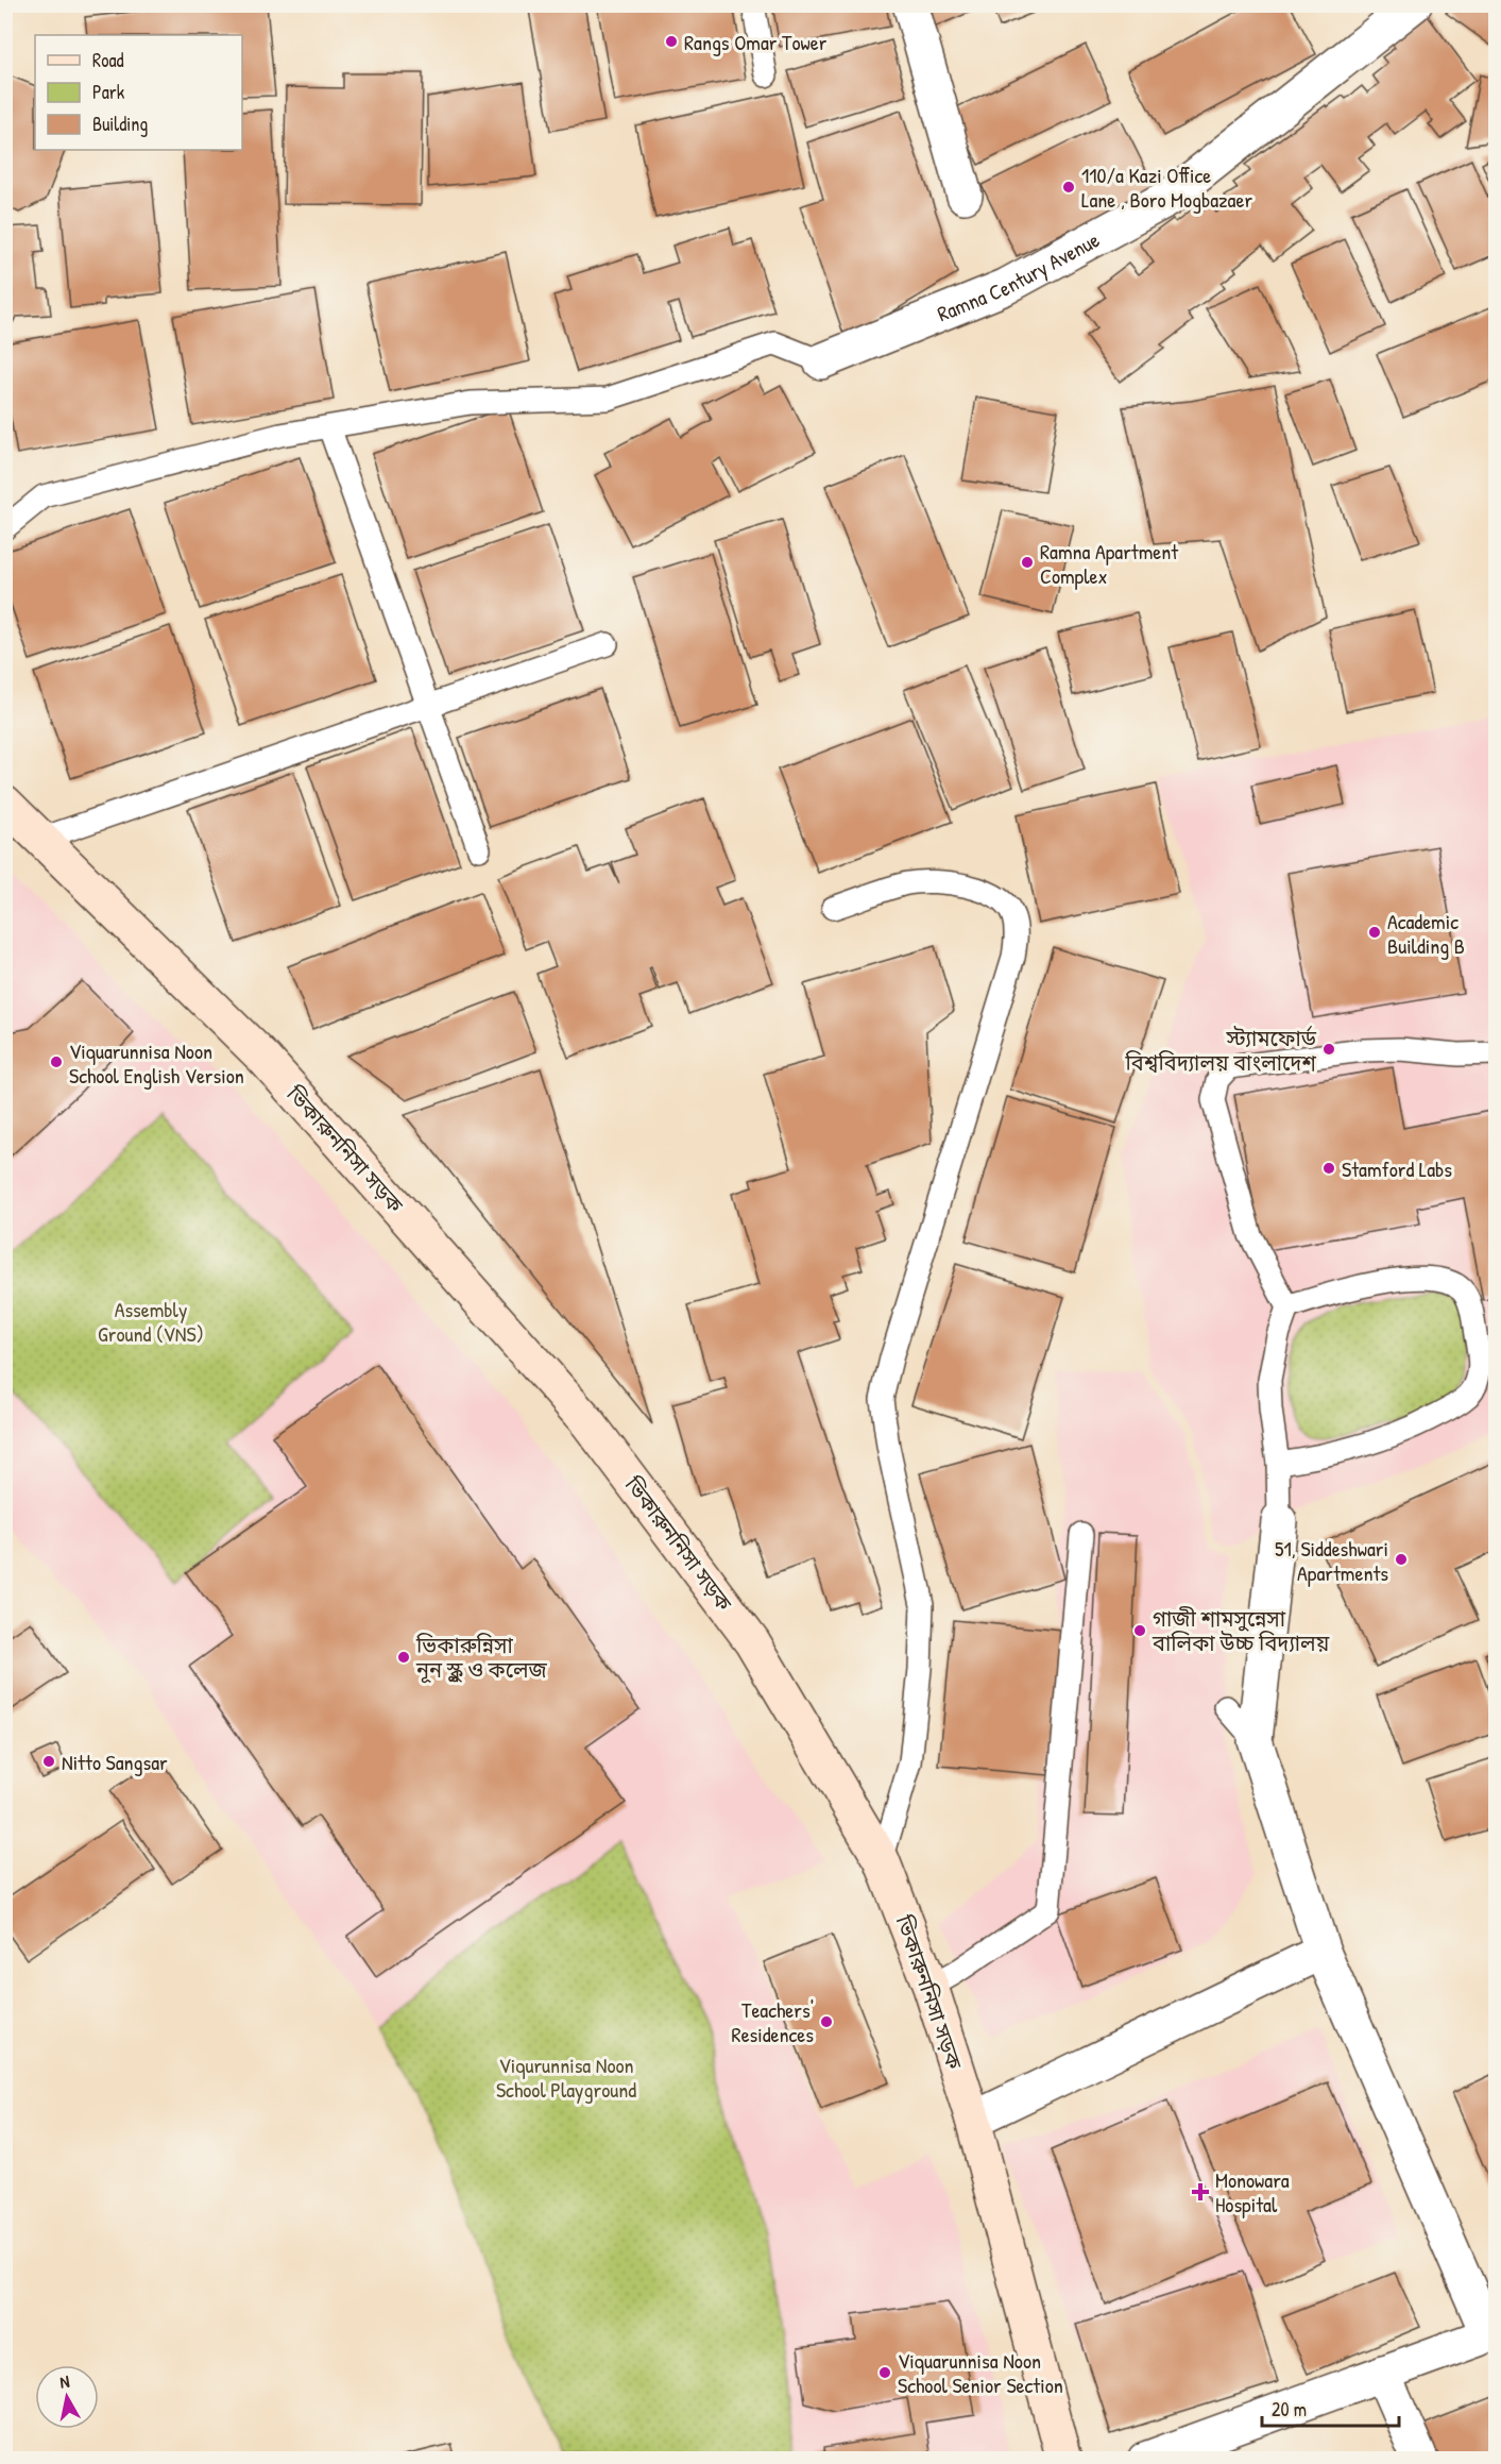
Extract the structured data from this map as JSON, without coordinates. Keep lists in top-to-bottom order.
{
  "streets": {
    "street": ["Ramna Century Avenue", "ভিকারুননিসা সড়ক"]
  },
  "parks": ["Assembly Ground (VNS)", "Viqurunnisa Noon School Playground"],
  "places": {
    "other": [
      "Rangs Omar Tower",
      "110/a Kazi Office Lane , Boro Mogbazaer",
      "Ramna Apartment Complex",
      "Academic Building B",
      "স্ট্যামফোর্ড বিশ্ববিদ্যালয় বাংলাদেশ",
      "Viquarunnisa Noon School English Version",
      "Stamford Labs",
      "51, Siddeshwari Apartments",
      "গাজী শামসুন্নেসা বালিকা উচ্চ বিদ্যালয়",
      "ভিকারুন্নিসা নূন স্কুল ও কলেজ",
      "Nitto Sangsar",
      "Teachers' Residences",
      "Viquarunnisa Noon School Senior Section"
    ],
    "health": ["Monowara Hospital"]
  },
  "legend": ["Road", "Park", "Building"],
  "scale_bar": "20 m",
  "north": "top"
}
